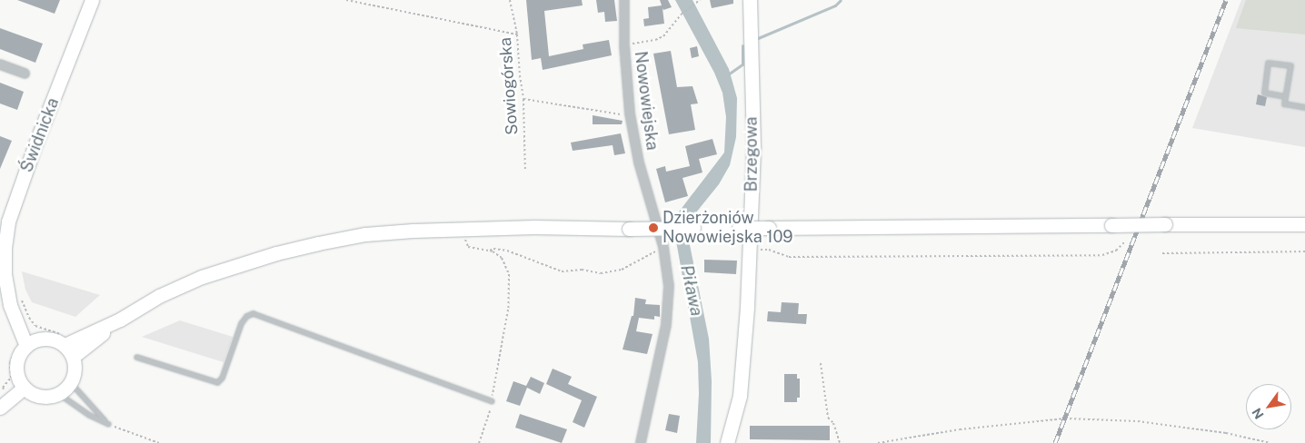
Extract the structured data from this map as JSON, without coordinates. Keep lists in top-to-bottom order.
{
  "streets": {
    "main road": ["Świdnicka", "Brzegowa"],
    "street": ["Nowowiejska"],
    "path": ["Sowiogórska"]
  },
  "water": ["Piława"],
  "places": ["Dzierżoniów Nowowiejska 109"],
  "north": "bottom left"
}
